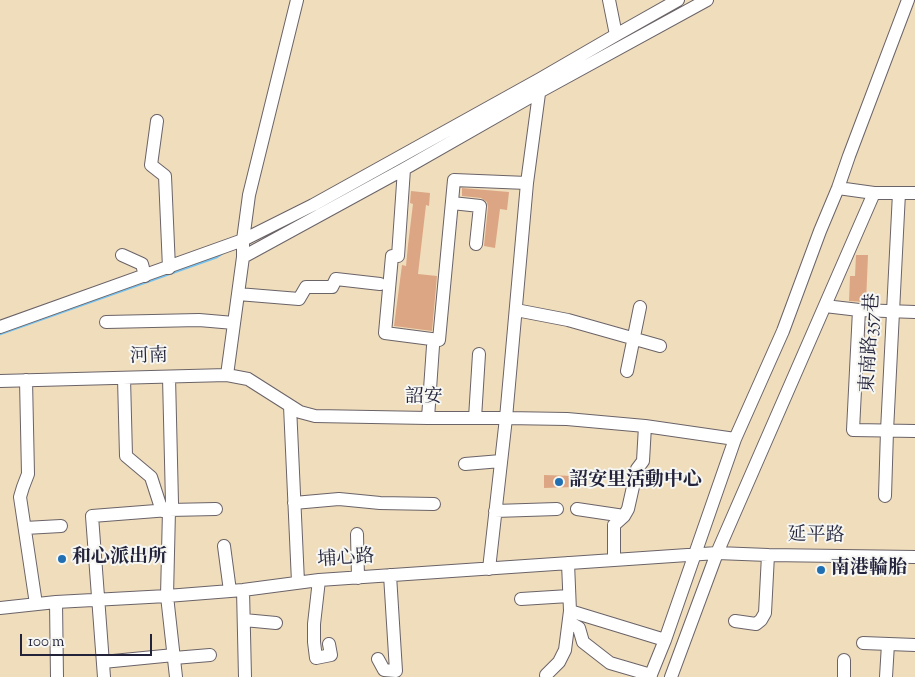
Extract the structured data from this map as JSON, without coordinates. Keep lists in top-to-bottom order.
{
  "streets": {
    "street": [
      "東南路357巷",
      "河南",
      "詔安",
      "延平路",
      "埔心路"
    ]
  },
  "crossings": [
    ["河南", "詔安"],
    ["延平路", "埔心路"]
  ],
  "places": ["詔安里活動中心", "和心派出所", "南港輪胎"],
  "scale_bar": "100 m"
}
